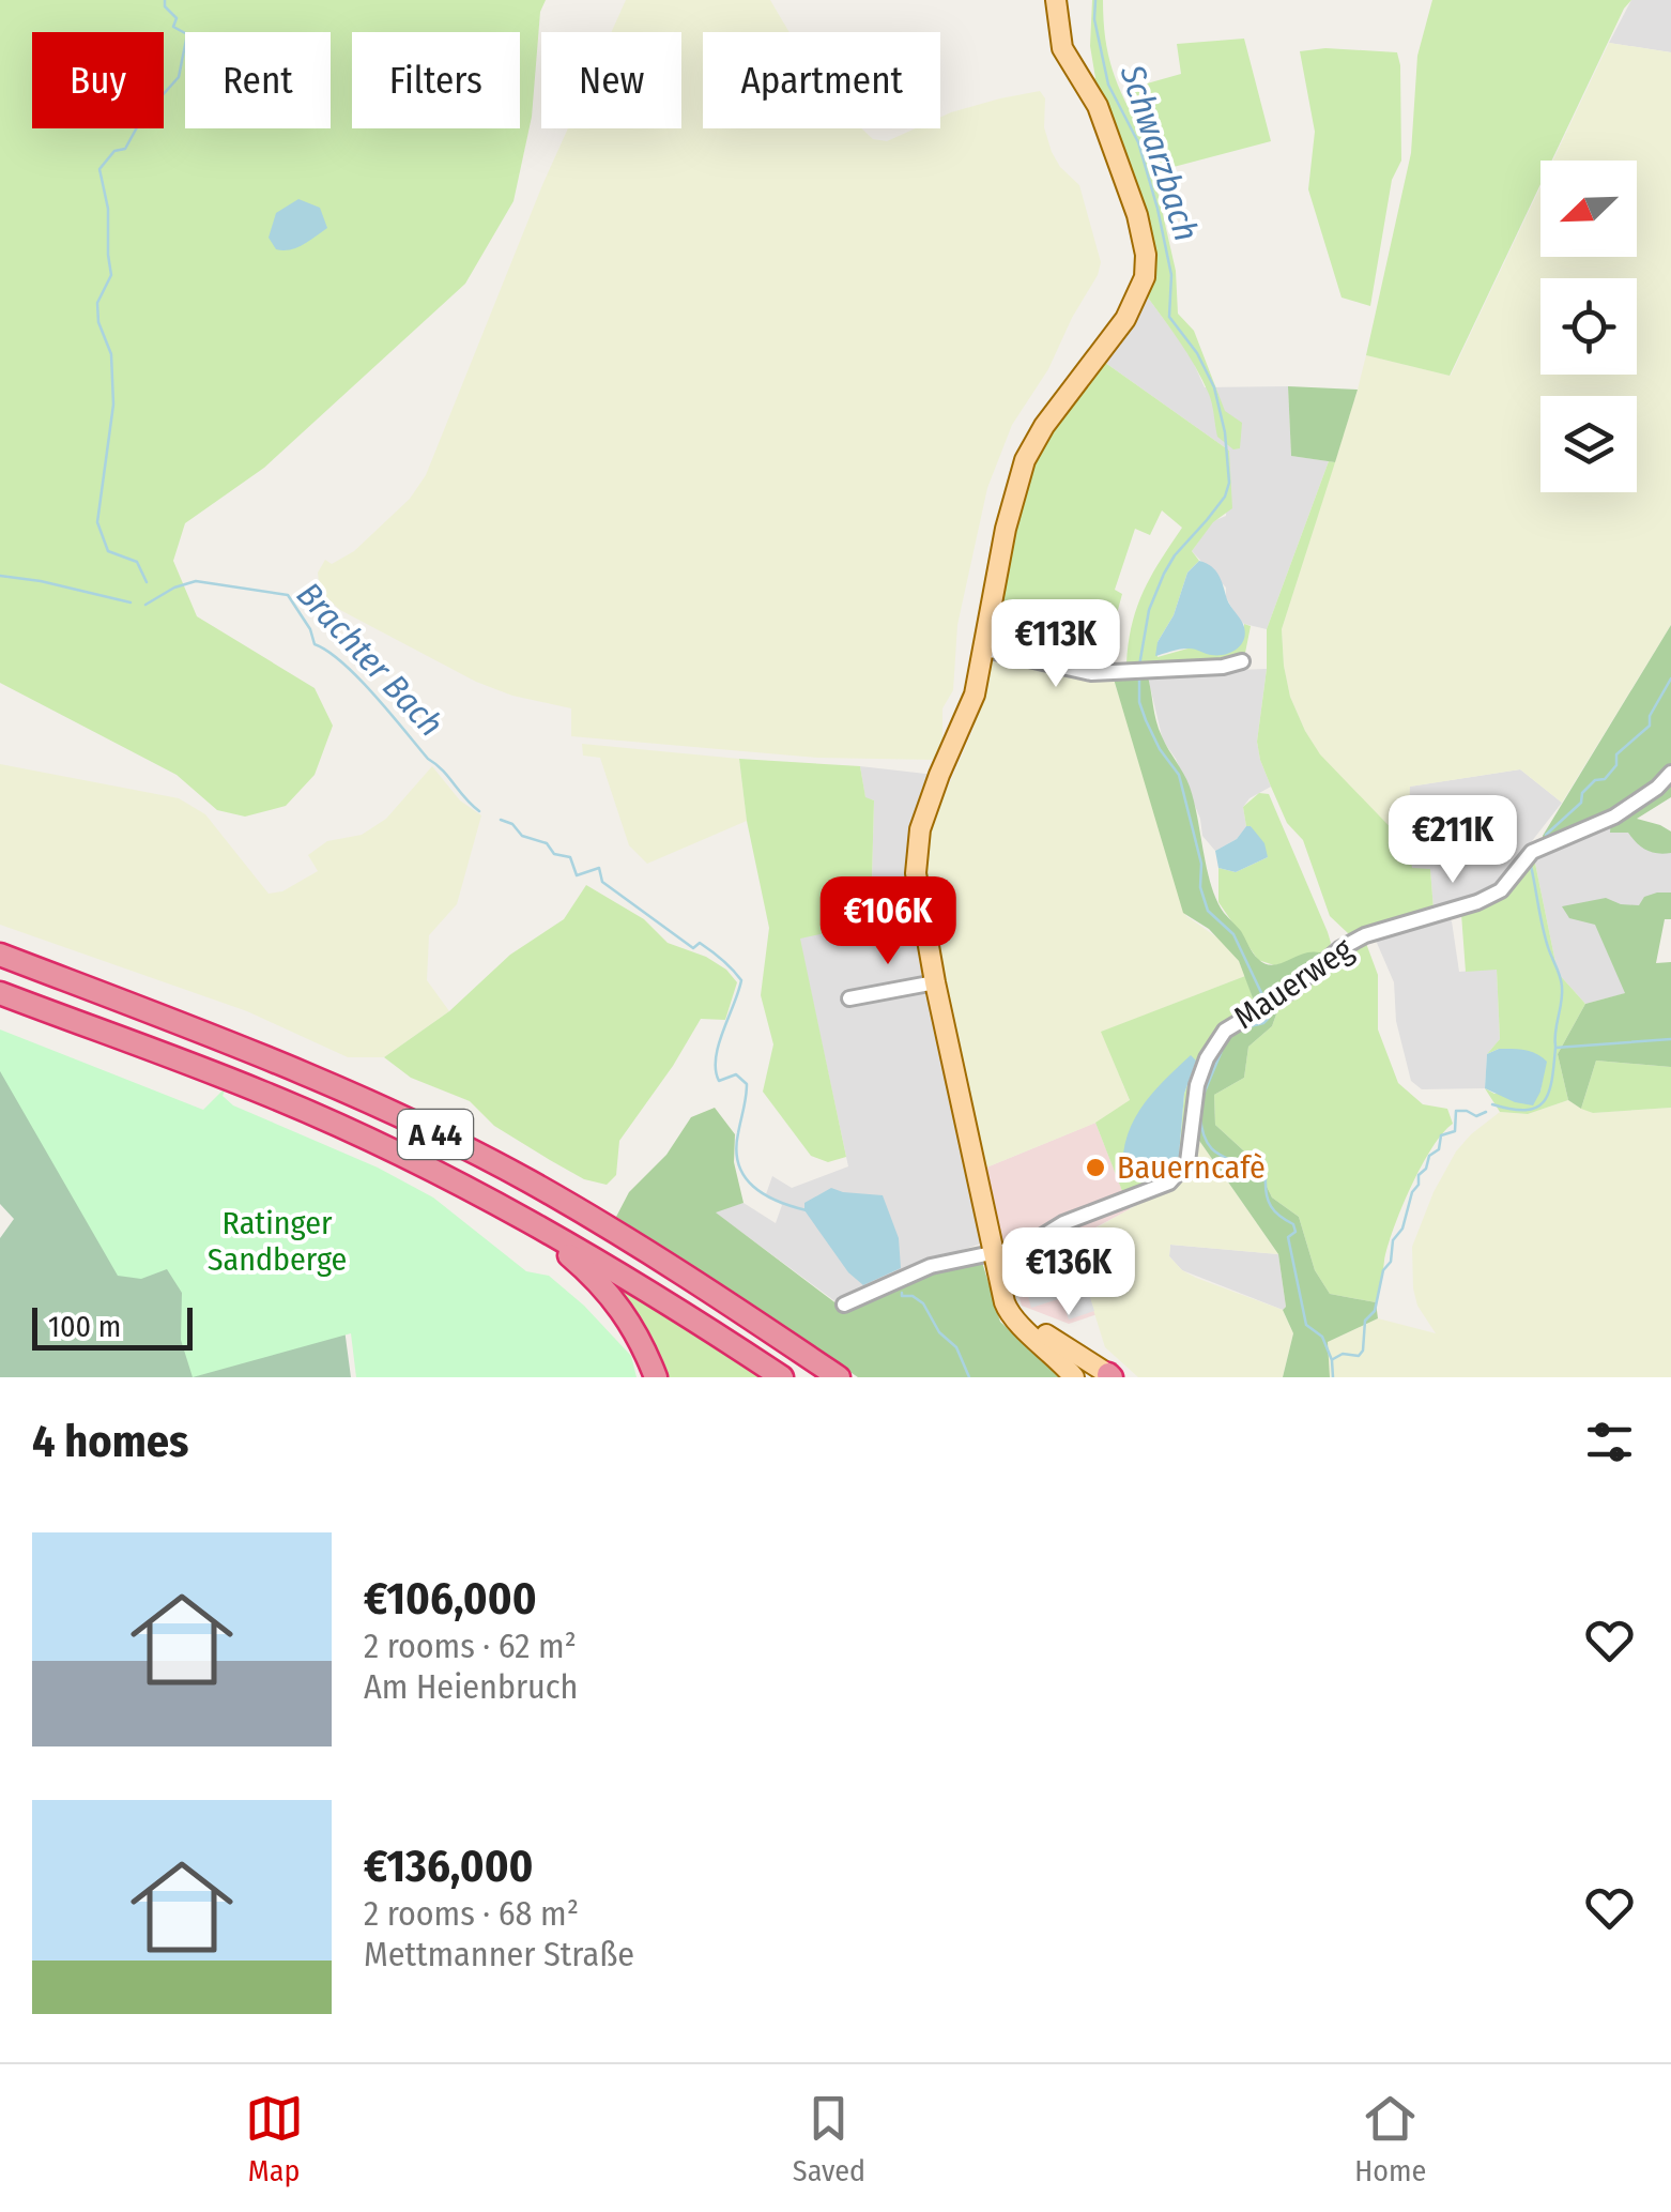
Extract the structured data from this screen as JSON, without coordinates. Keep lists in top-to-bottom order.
{
  "streets": {
    "highway": ["A 44"],
    "street": ["Mauerweg"]
  },
  "water": ["Schwarzbach", "Brachter Bach"],
  "parks": ["Ratinger Sandberge"],
  "places": ["Bauerncafè"],
  "scale_bar": "100 m",
  "north": "bottom left",
  "page": {
    "chip": [
      "Buy",
      "Rent",
      "Filters",
      "New",
      "Apartment"
    ],
    "price": [
      "€113K",
      "€211K",
      "€106K",
      "€136K"
    ],
    "scale": "100 m",
    "heading": "4 homes",
    "list": [
      {
        "name": "€106,000",
        "note": "2 rooms · 62 m² · Am Heienbruch"
      },
      {
        "name": "€136,000",
        "note": "2 rooms · 68 m² · Mettmanner Straße"
      }
    ],
    "tabs": ["Map", "Saved", "Home"]
  }
}
